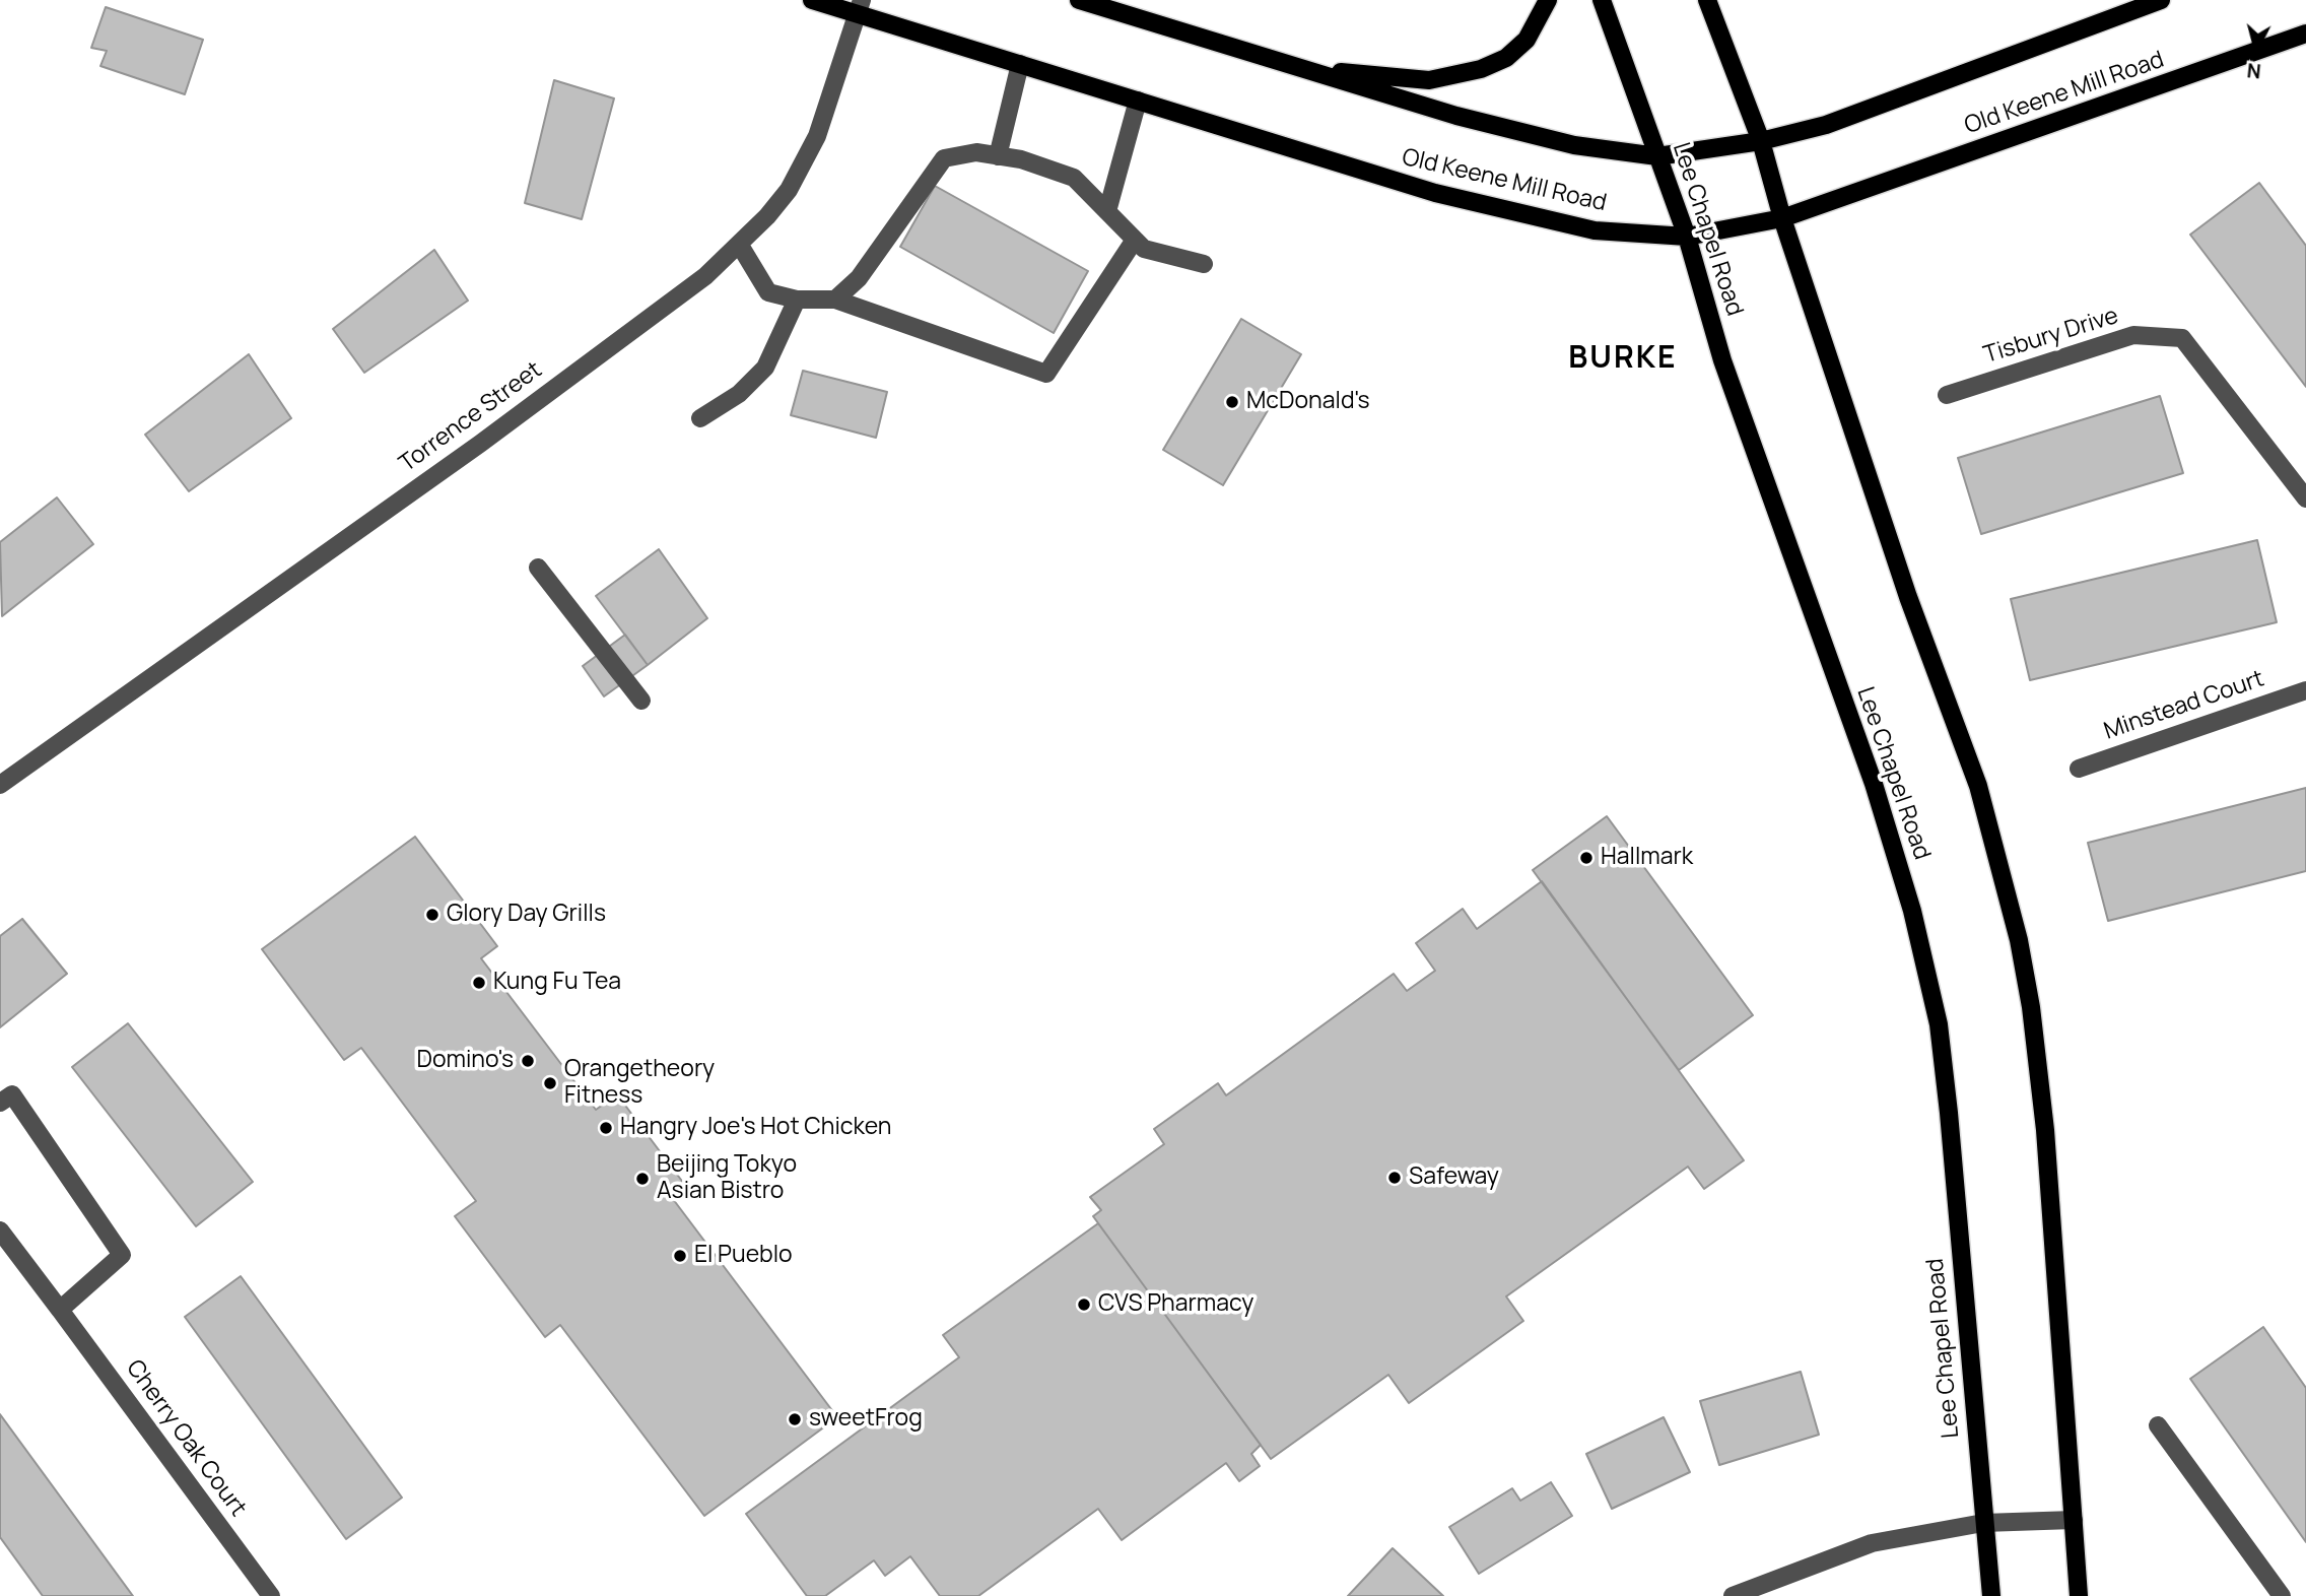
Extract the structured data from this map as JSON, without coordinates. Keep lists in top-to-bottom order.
{
  "streets": {
    "main road": ["Old Keene Mill Road", "Lee Chapel Road"],
    "street": [
      "Tisbury Drive",
      "Torrence Street",
      "Minstead Court",
      "Cherry Oak Court"
    ]
  },
  "crossings": [
    ["Old Keene Mill Road", "Lee Chapel Road"],
    ["Old Keene Mill Road", "Torrence Street"]
  ],
  "districts": ["BURKE"],
  "places": [
    "McDonald's",
    "Hallmark",
    "Glory Day Grills",
    "Kung Fu Tea",
    "Domino's",
    "Orangetheory Fitness",
    "Hangry Joe's Hot Chicken",
    "Safeway",
    "Beijing Tokyo Asian Bistro",
    "El Pueblo",
    "CVS Pharmacy",
    "sweetFrog"
  ],
  "north": "bottom"
}
